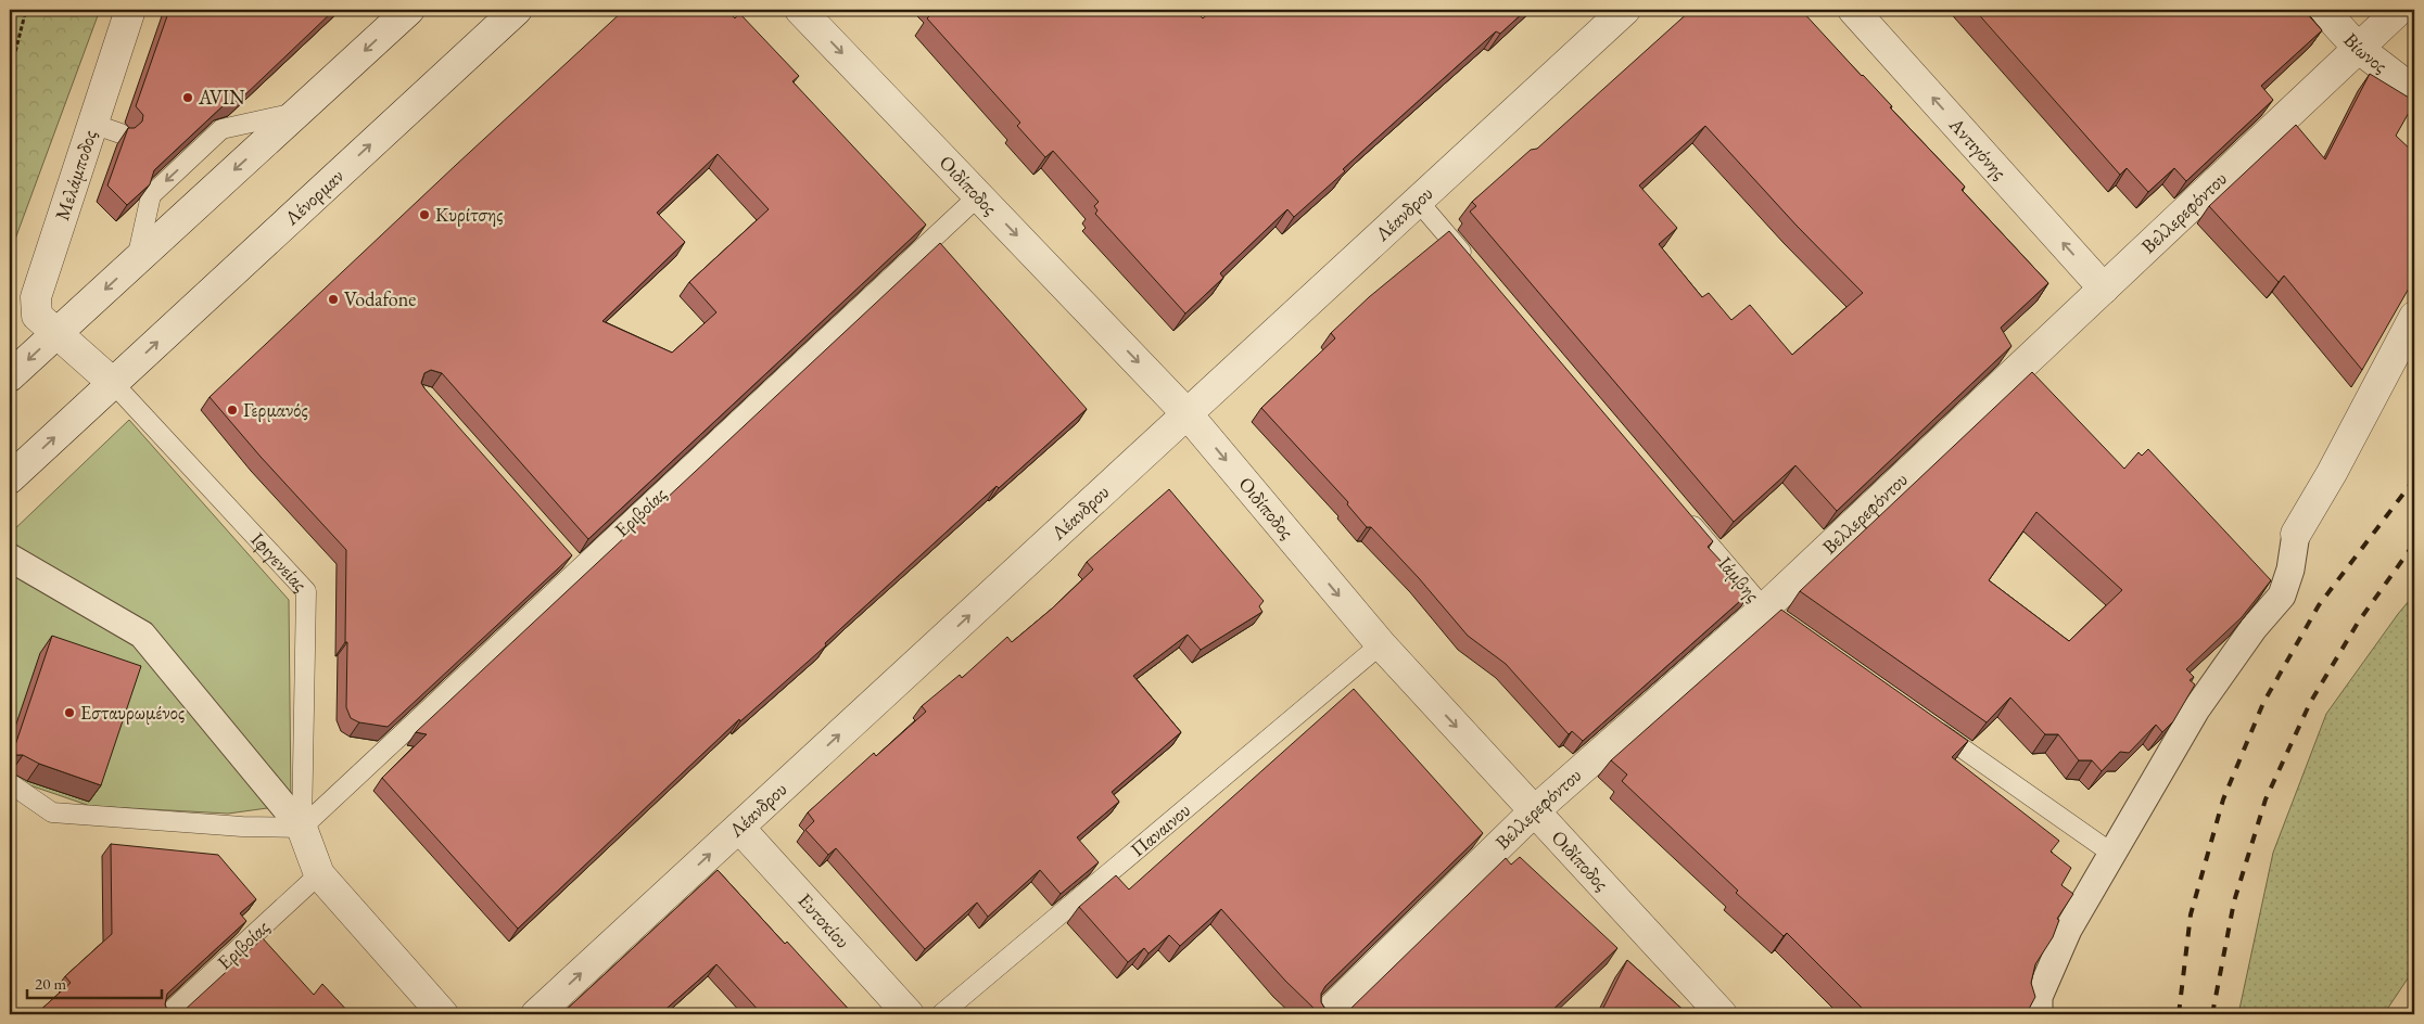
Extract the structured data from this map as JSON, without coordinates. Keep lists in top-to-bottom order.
{
  "streets": {
    "street": [
      "Βίωνος",
      "Αντιγόνης",
      "Μελάμποδος",
      "Οιδίποδος",
      "Λένορμαν",
      "Βελλερεφόντου",
      "Λέανδρου",
      "Ιφιγενείας",
      "Ευτοκίου"
    ],
    "lane": ["Εριβοίας", "Ιάμβης", "Παναινου"]
  },
  "crossings": [
    ["Βίωνος", "Βελλερεφόντου"],
    ["Αντιγόνης", "Βελλερεφόντου"],
    ["Οιδίποδος", "Βελλερεφόντου"],
    ["Οιδίποδος", "Λέανδρου"],
    ["Οιδίποδος", "Εριβοίας"],
    ["Οιδίποδος", "Παναινου"],
    ["Λένορμαν", "Ιφιγενείας"],
    ["Βελλερεφόντου", "Ιάμβης"],
    ["Λέανδρου", "Ευτοκίου"],
    ["Εριβοίας", "Ιφιγενείας"]
  ],
  "one_way": ["Αντιγόνης", "Οιδίποδος", "Λέανδρου"],
  "places": [
    "AVIN",
    "Κυρίτσης",
    "Vodafone",
    "Γερμανός",
    "Εσταυρωμένος"
  ],
  "scale_bar": "20 m"
}
